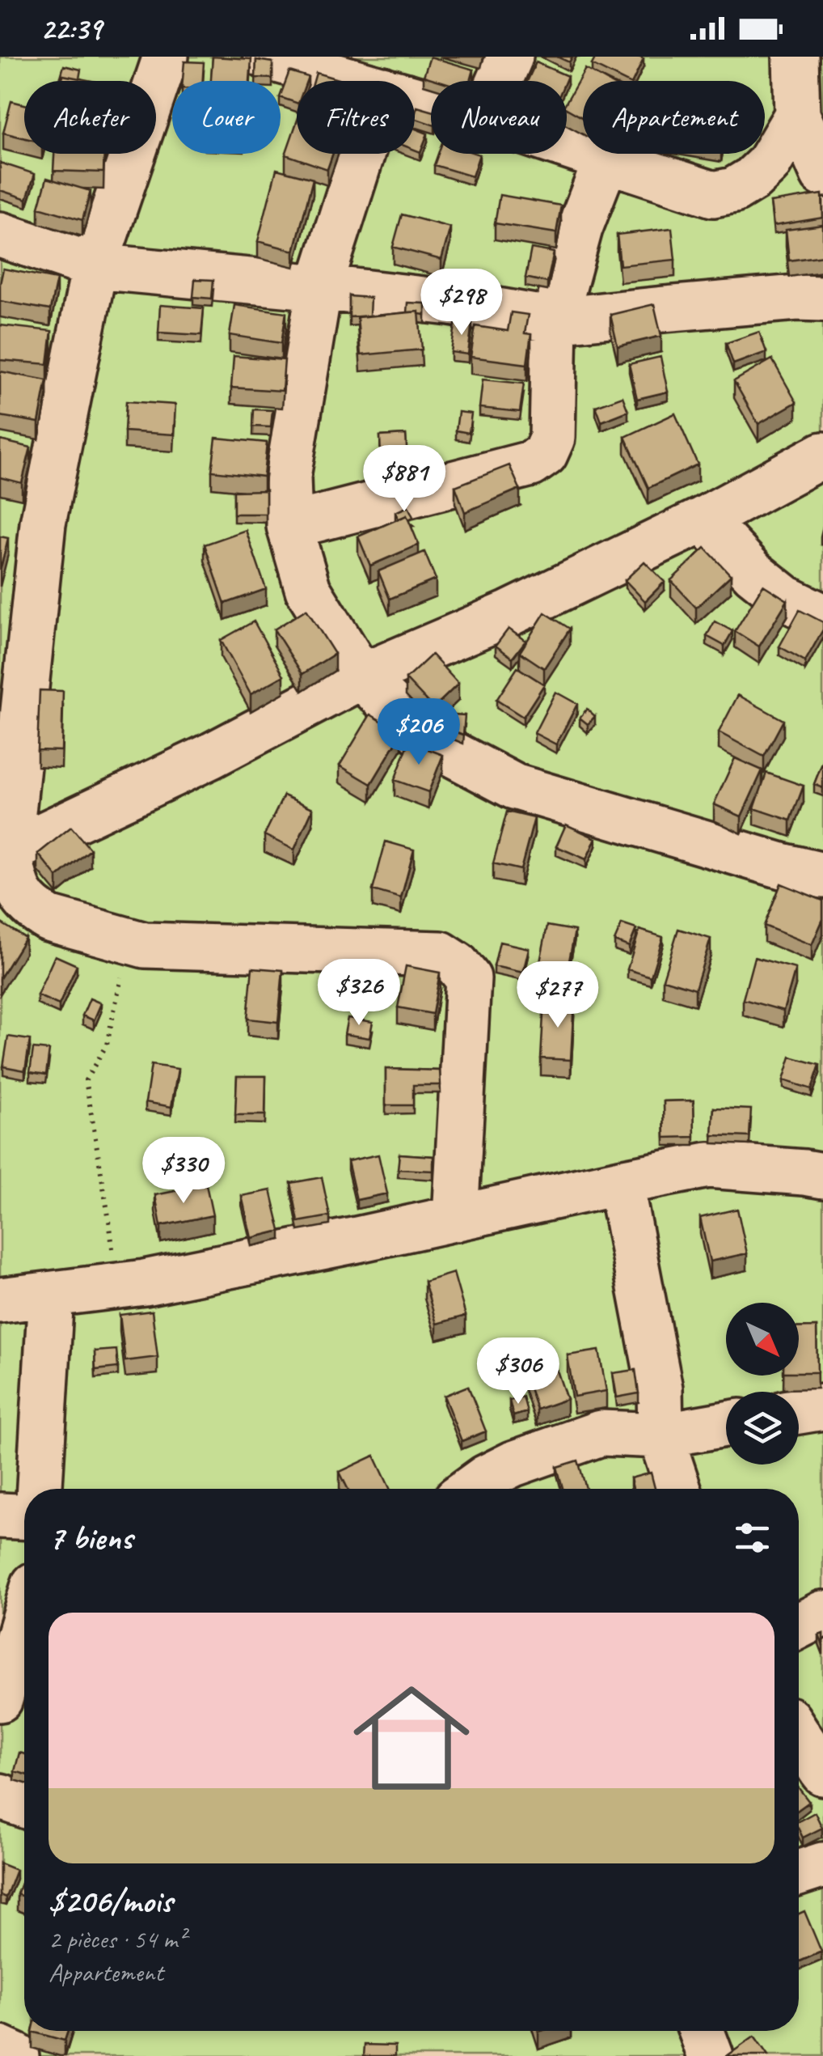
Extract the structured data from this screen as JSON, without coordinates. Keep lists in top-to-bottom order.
{
  "north": "bottom right",
  "page": {
    "status": "22:39",
    "chip": [
      "Acheter",
      "Louer",
      "Filtres",
      "Nouveau",
      "Appartement"
    ],
    "price": [
      "$298",
      "$881",
      "$206",
      "$326",
      "$277",
      "$330",
      "$306"
    ],
    "heading": "7 biens",
    "list": [
      {
        "name": "$206/mois",
        "note": "2 pièces · 54 m² · Appartement"
      }
    ]
  }
}
